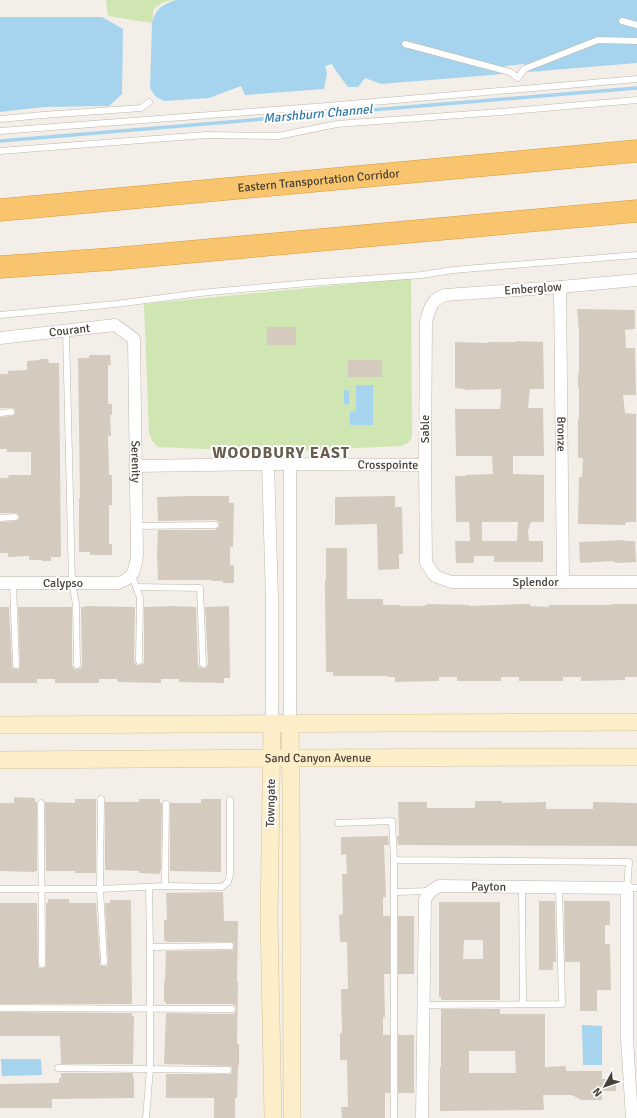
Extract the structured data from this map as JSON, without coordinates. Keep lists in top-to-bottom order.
{
  "streets": {
    "highway": ["Eastern Transportation Corridor"],
    "main road": ["Sand Canyon Avenue", "Towngate"],
    "street": [
      "Emberglow",
      "Courant",
      "Sable",
      "Bronze",
      "Serenity",
      "Crosspointe",
      "Splendor",
      "Calypso",
      "Payton"
    ]
  },
  "crossings": [
    ["Emberglow", "Sable"],
    ["Emberglow", "Bronze"],
    ["Courant", "Serenity"],
    ["Sable", "Crosspointe"],
    ["Sable", "Splendor"],
    ["Bronze", "Splendor"],
    ["Serenity", "Crosspointe"],
    ["Serenity", "Calypso"],
    ["Crosspointe", "Towngate"],
    ["Sand Canyon Avenue", "Towngate"]
  ],
  "districts": ["WOODBURY EAST"],
  "water": ["Marshburn Channel"],
  "north": "bottom left"
}
